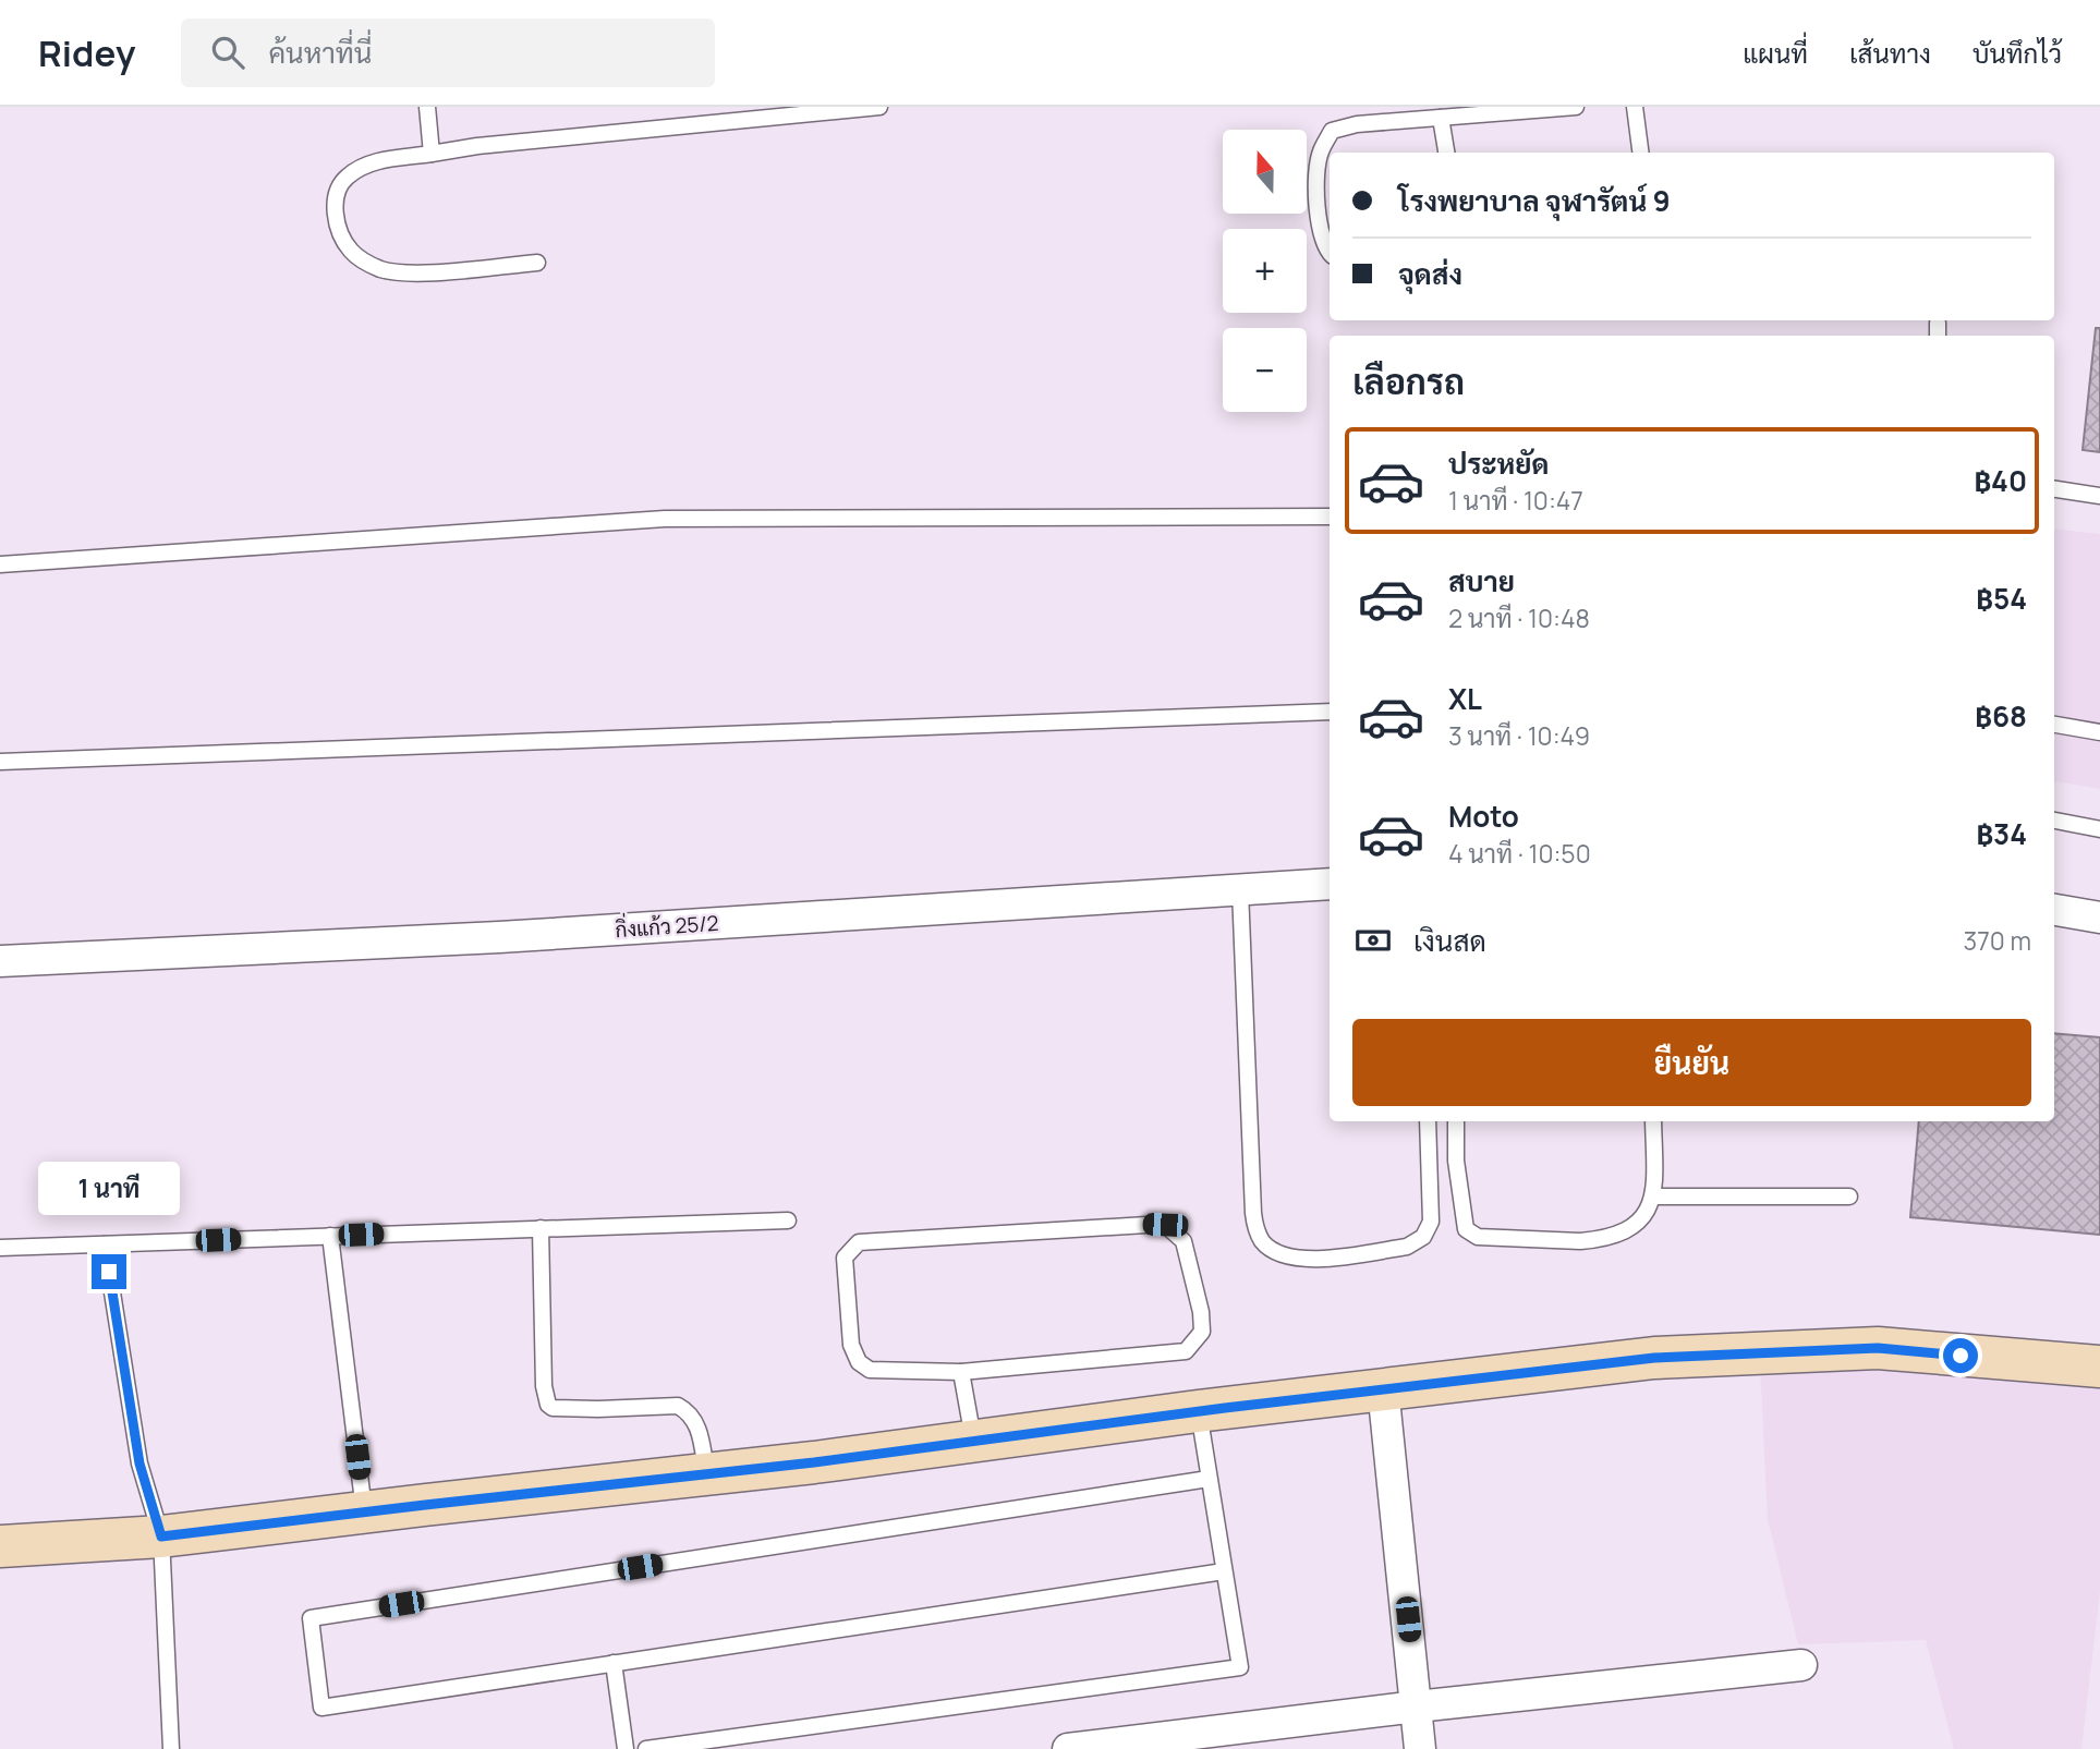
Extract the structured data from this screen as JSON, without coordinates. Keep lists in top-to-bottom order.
{
  "streets": {
    "street": ["กิ่งแก้ว 25/2"]
  },
  "north": "top",
  "page": {
    "header": "Ridey",
    "search": "ค้นหาที่นี่",
    "nav": ["แผนที่", "เส้นทาง", "บันทึกไว้"],
    "map_buttons": ["+", "−"],
    "banner": ["โรงพยาบาล จุฬารัตน์ 9", "จุดส่ง"],
    "heading": "เลือกรถ",
    "list": [
      {
        "name": "ประหยัด",
        "note": "1 นาที · 10:47",
        "value": "฿40"
      },
      {
        "name": "สบาย",
        "note": "2 นาที · 10:48",
        "value": "฿54"
      },
      {
        "name": "XL",
        "note": "3 นาที · 10:49",
        "value": "฿68"
      },
      {
        "name": "Moto",
        "note": "4 นาที · 10:50",
        "value": "฿34"
      }
    ],
    "pay": ["เงินสด", "370 m"],
    "buttons": "ยืนยัน",
    "bubble": "1 นาที"
  }
}
